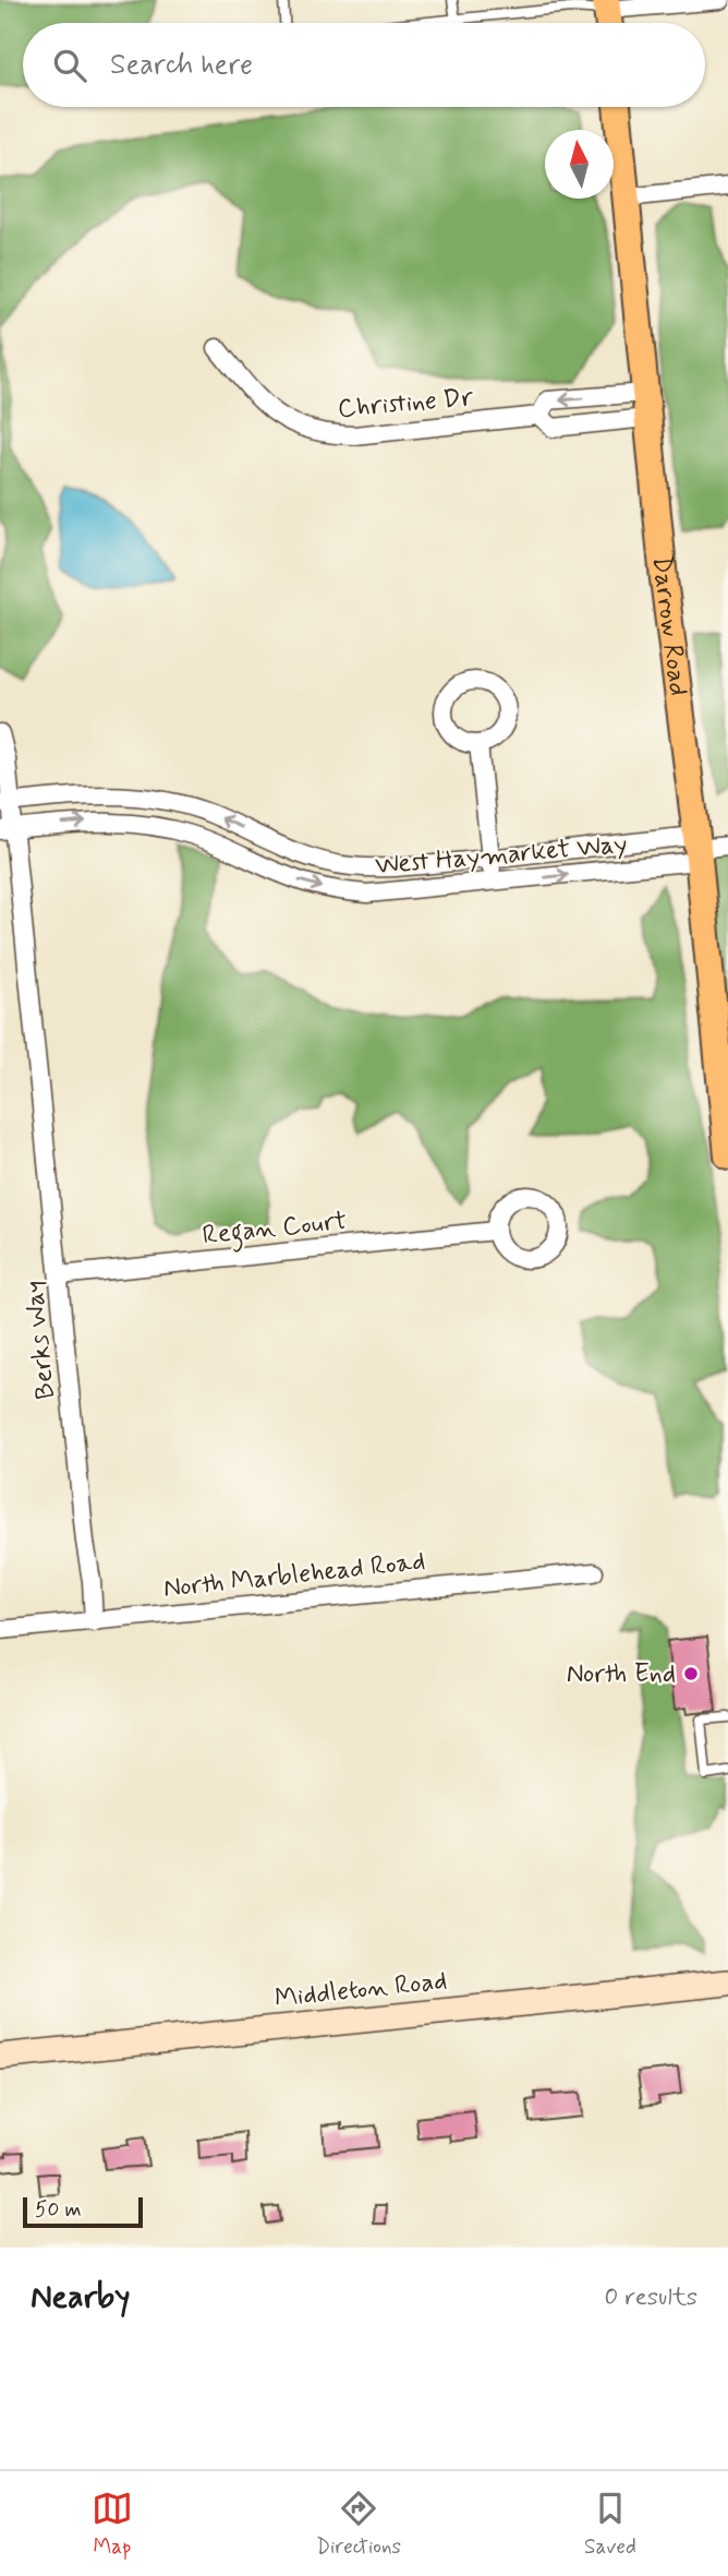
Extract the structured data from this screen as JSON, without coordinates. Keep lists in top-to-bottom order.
{
  "streets": {
    "main road": ["Darrow Road"],
    "street": [
      "Christine Dr",
      "West Haymarket Way",
      "Regan Court",
      "Berks Way",
      "North Marblehead Road",
      "Middleton Road"
    ]
  },
  "crossings": [
    ["Christine Dr", "Darrow Road"],
    ["Darrow Road", "West Haymarket Way"],
    ["West Haymarket Way", "Berks Way"],
    ["Regan Court", "Berks Way"],
    ["Berks Way", "North Marblehead Road"]
  ],
  "places": ["North End"],
  "scale_bar": "50 m",
  "north": "top",
  "page": {
    "search": "Search here",
    "scale": "50 m",
    "heading": ["Nearby", "0 results"],
    "nav": ["Map", "Directions", "Saved"]
  }
}
